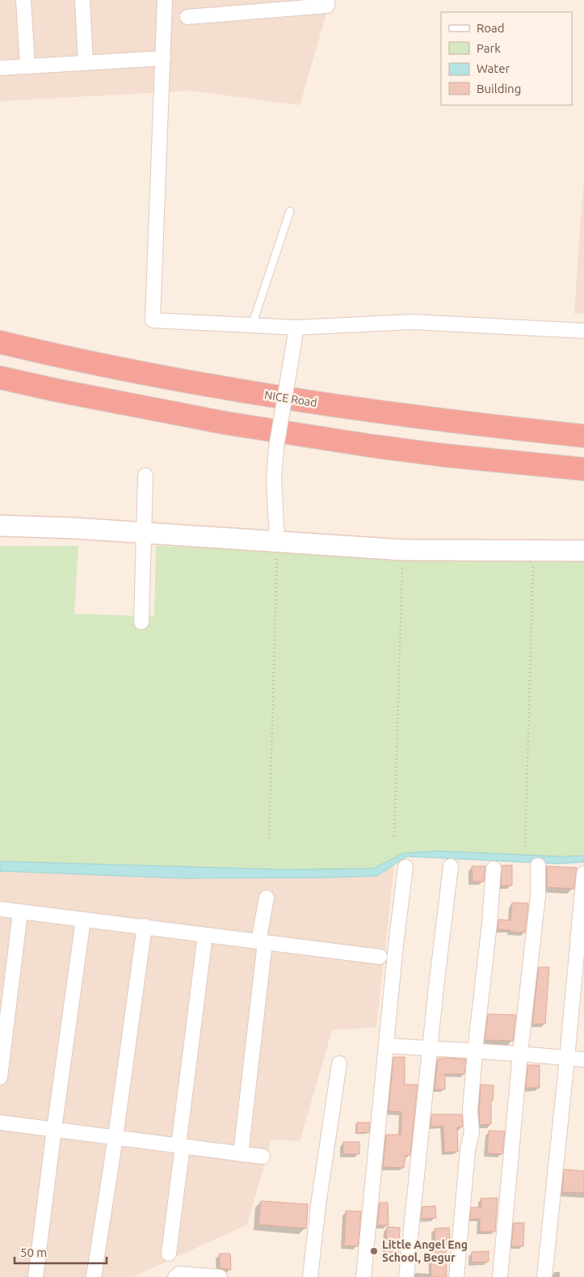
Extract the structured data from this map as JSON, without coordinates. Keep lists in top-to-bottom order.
{
  "streets": {
    "highway": ["NICE Road"]
  },
  "places": ["Little Angel Eng School, Begur"],
  "legend": [
    "Road",
    "Park",
    "Water",
    "Building"
  ],
  "scale_bar": "50 m"
}
